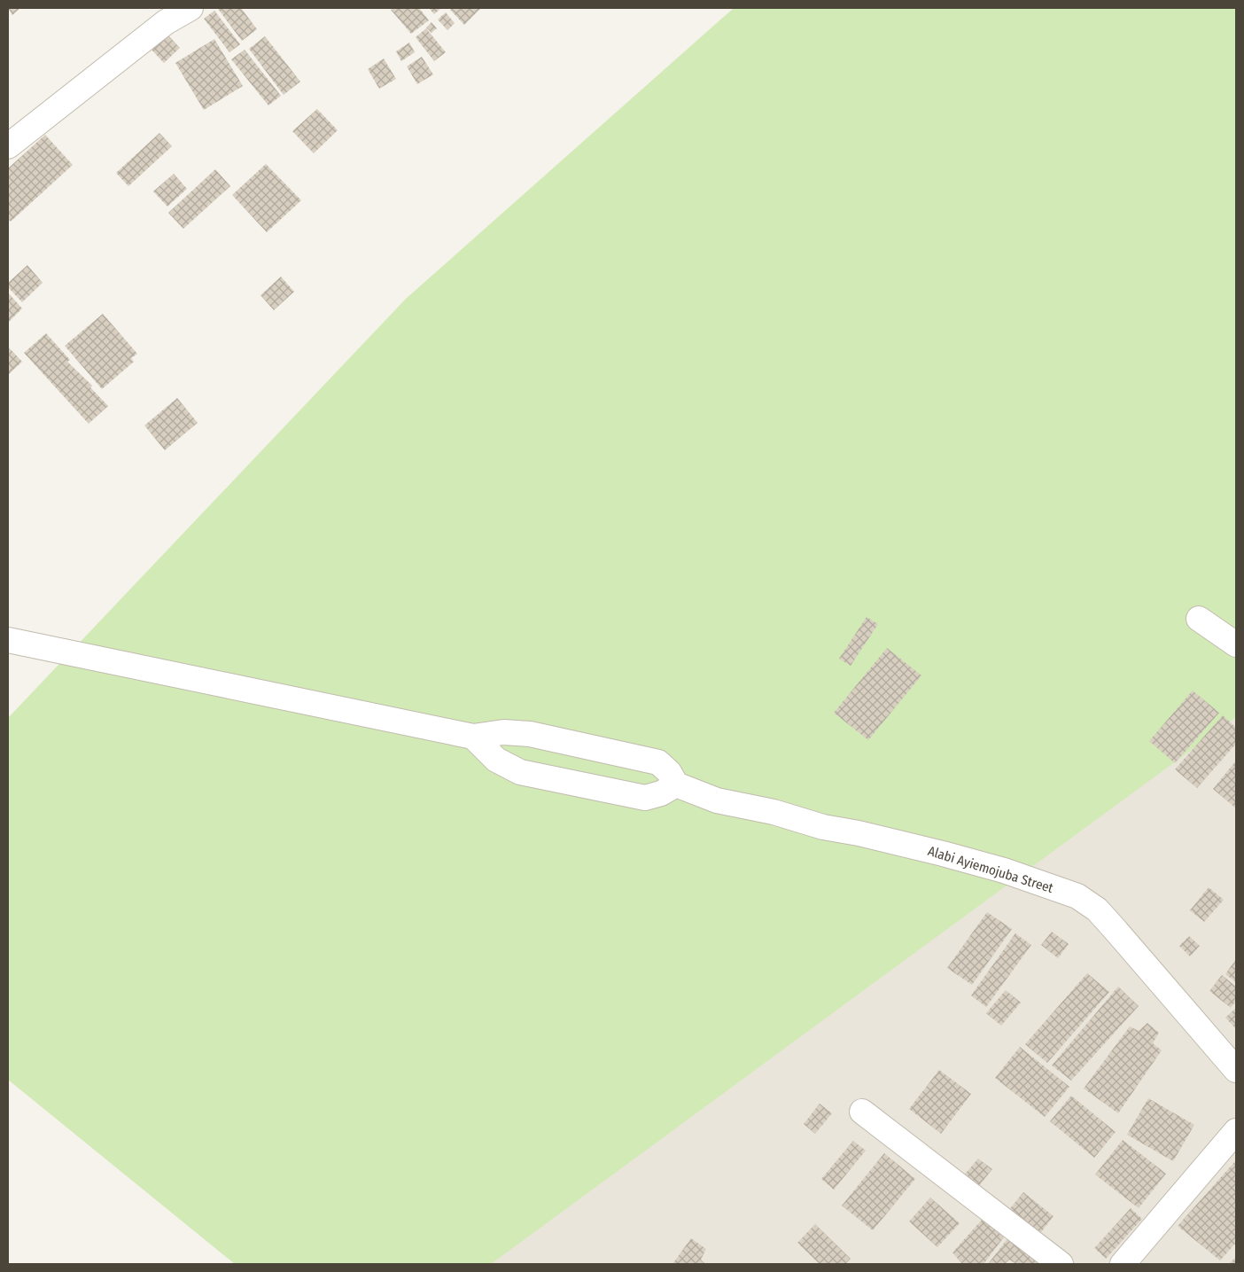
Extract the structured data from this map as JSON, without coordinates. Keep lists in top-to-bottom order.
{
  "streets": {
    "street": ["Alabi Ayiemojuba Street"]
  }
}
